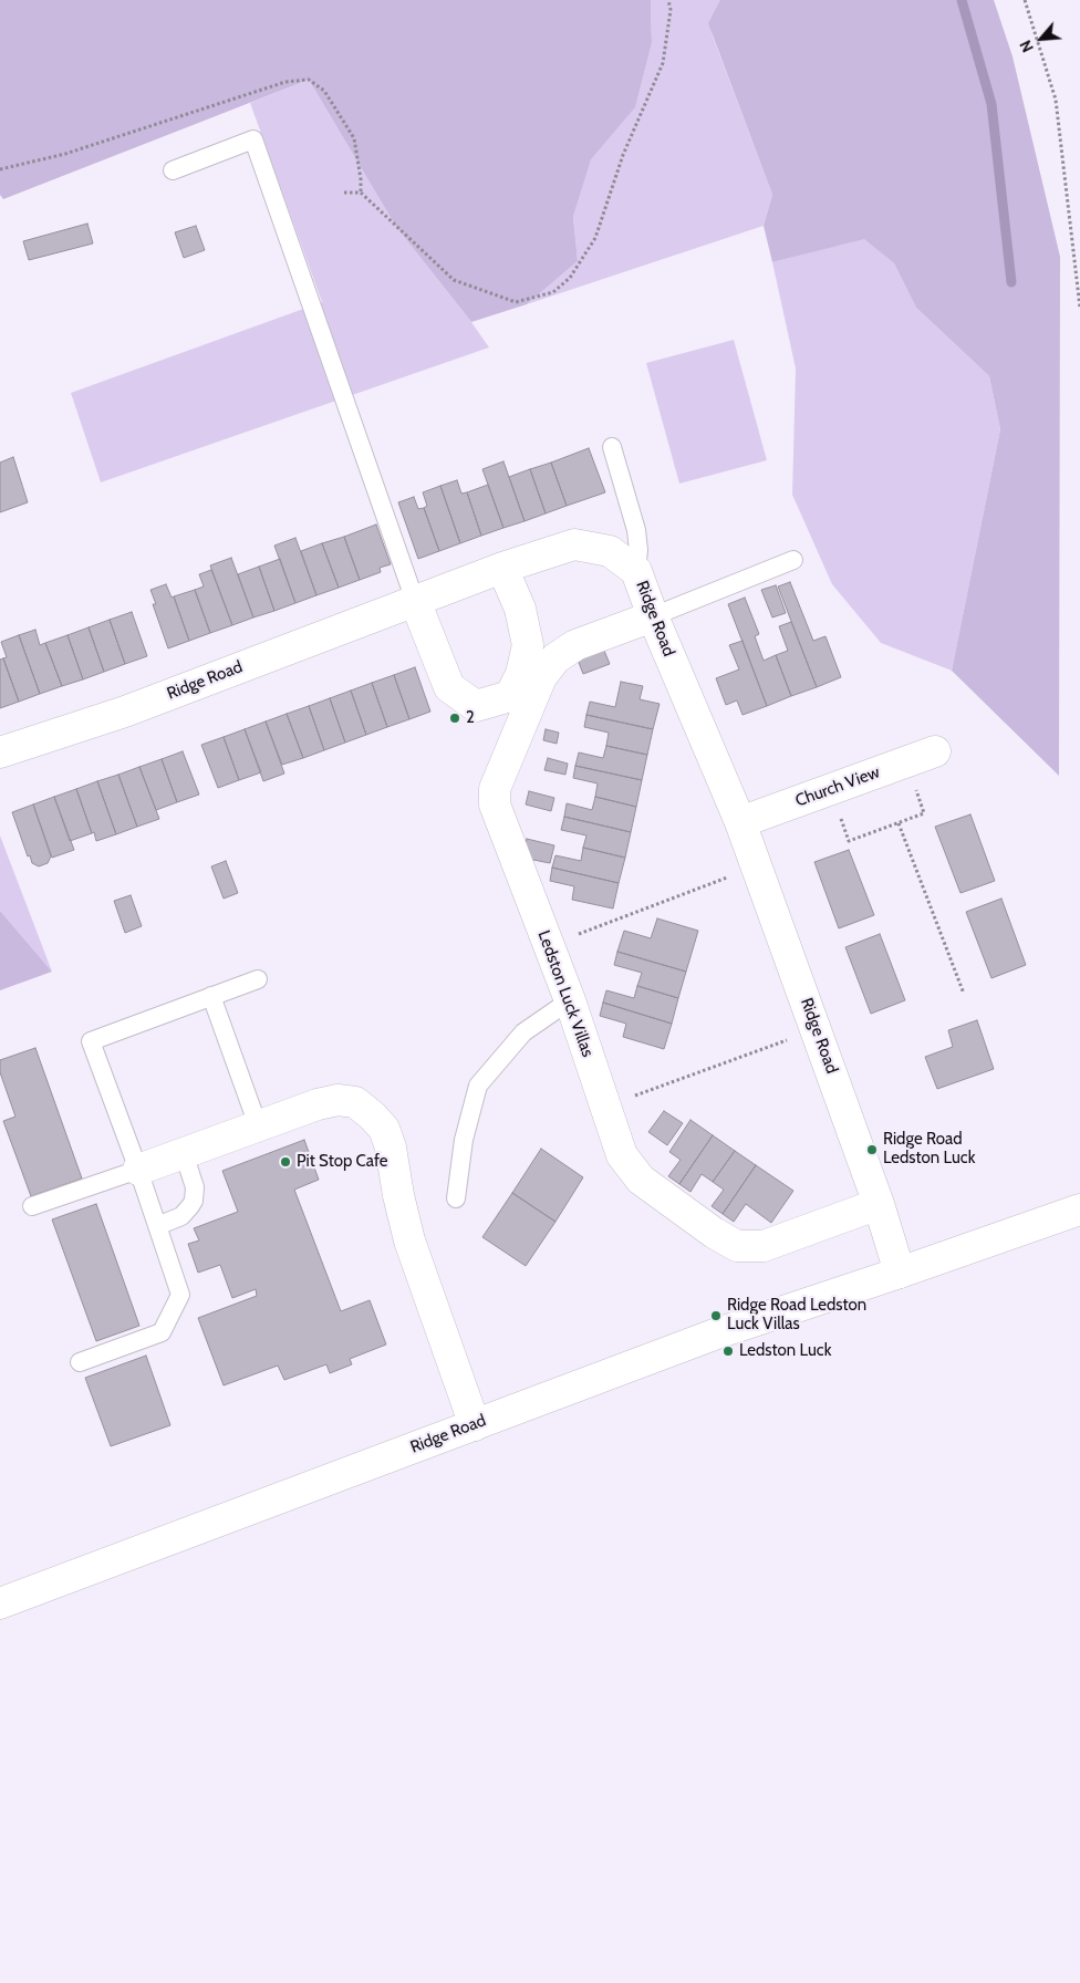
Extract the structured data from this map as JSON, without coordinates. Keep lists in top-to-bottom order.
{
  "streets": {
    "street": ["Ridge Road", "Church View", "Ledston Luck Villas"]
  },
  "crossings": [
    ["Ridge Road", "Church View"],
    ["Ridge Road", "Ledston Luck Villas"]
  ],
  "places": [
    "2",
    "Ridge Road Ledston Luck",
    "Pit Stop Cafe",
    "Ridge Road Ledston Luck Villas",
    "Ledston Luck"
  ],
  "north": "bottom left"
}
